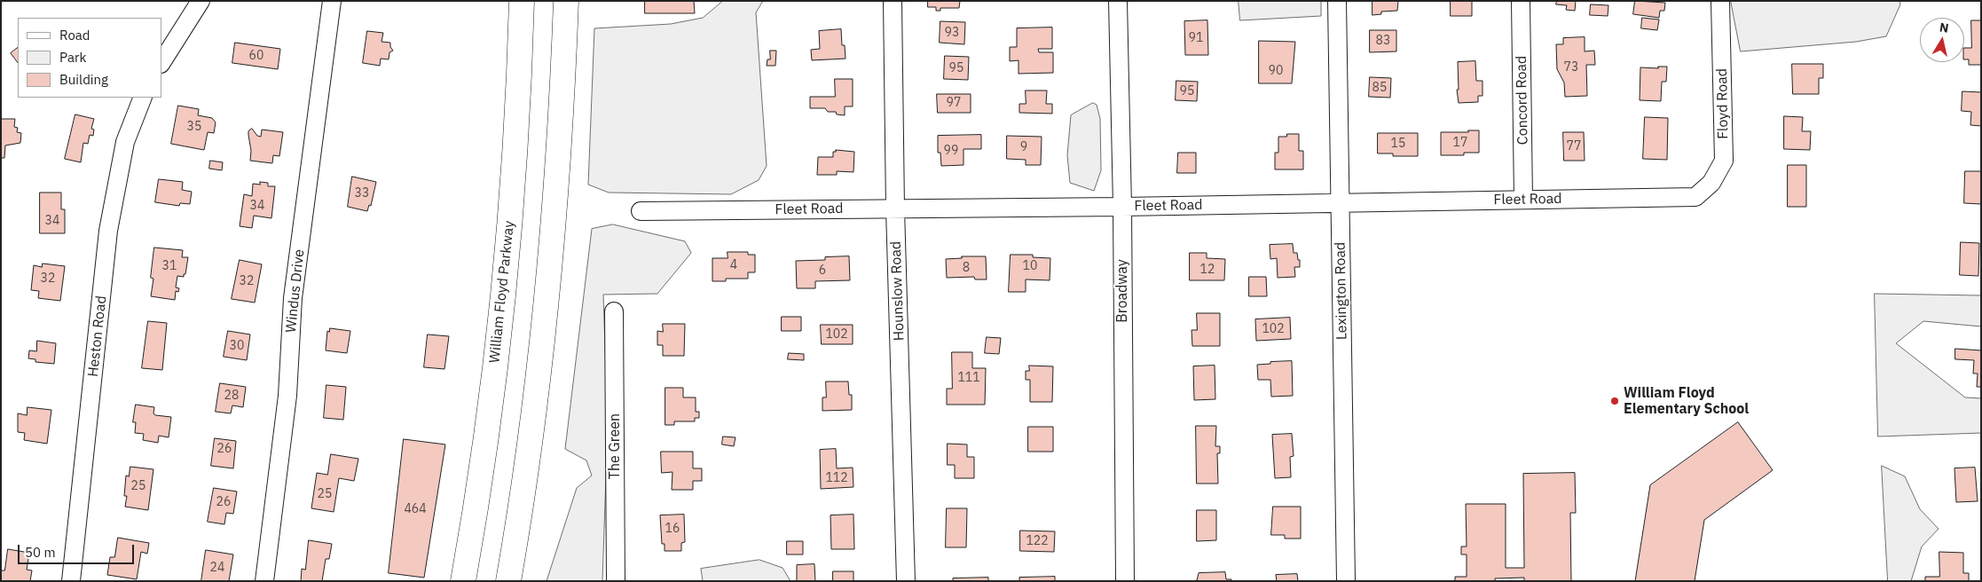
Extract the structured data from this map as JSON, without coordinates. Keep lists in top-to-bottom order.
{
  "streets": {
    "highway": ["William Floyd Parkway"],
    "street": [
      "Concord Road",
      "Floyd Road",
      "Fleet Road",
      "Windus Drive",
      "Hounslow Road",
      "Broadway",
      "Lexington Road",
      "Heston Road",
      "The Green"
    ]
  },
  "crossings": [
    ["Concord Road", "Fleet Road"],
    ["Floyd Road", "Fleet Road"],
    ["Fleet Road", "Hounslow Road"],
    ["Fleet Road", "Broadway"],
    ["Fleet Road", "Lexington Road"]
  ],
  "places": ["William Floyd Elementary School"],
  "house_numbers": [
    "93",
    "91",
    "83",
    "60",
    "73",
    "95",
    "90",
    "85",
    "95",
    "97",
    "35",
    "17",
    "15",
    "77",
    "9",
    "99",
    "33",
    "34",
    "34",
    "4",
    "31",
    "10",
    "8",
    "12",
    "6",
    "32",
    "32",
    "102",
    "102",
    "30",
    "111",
    "28",
    "26",
    "112",
    "25",
    "25",
    "26",
    "464",
    "16",
    "122",
    "24"
  ],
  "legend": ["Road", "Park", "Building"],
  "scale_bar": "50 m",
  "north": "top"
}
